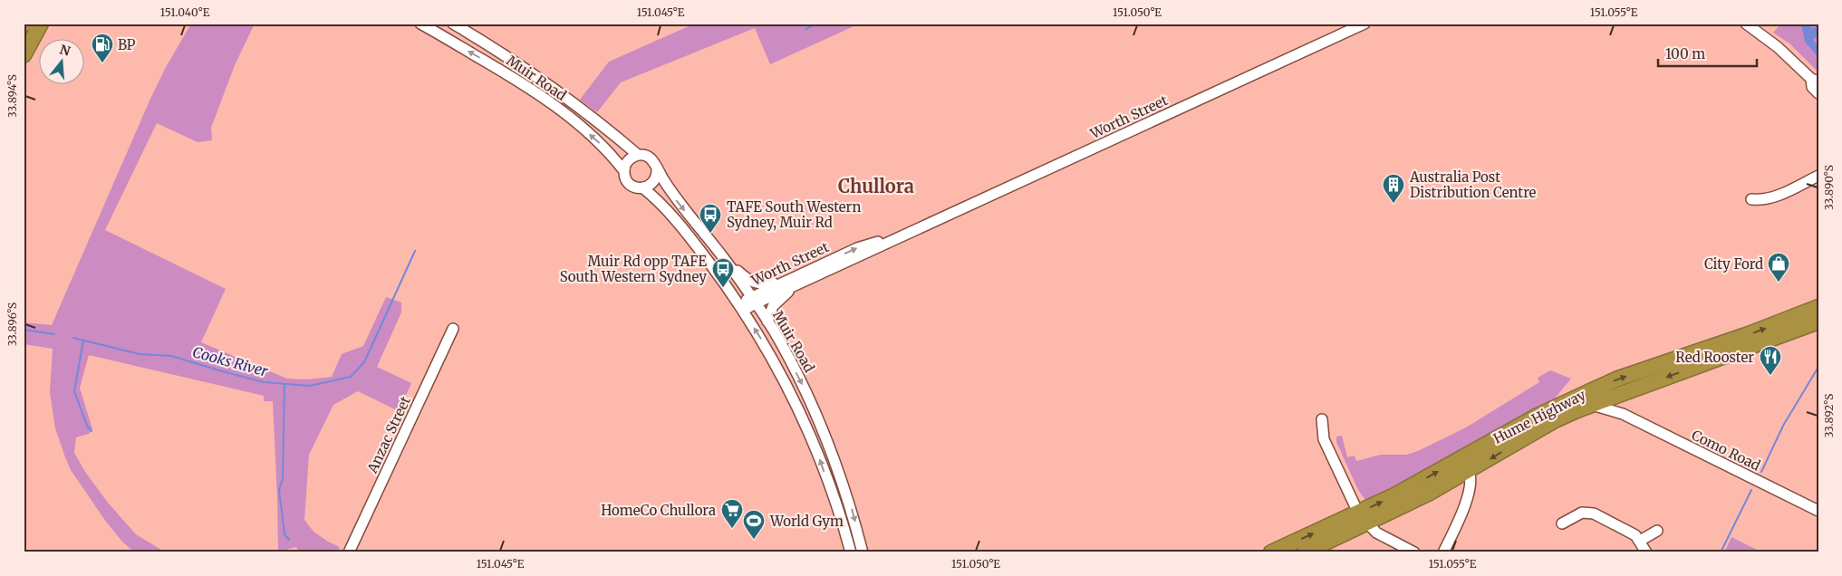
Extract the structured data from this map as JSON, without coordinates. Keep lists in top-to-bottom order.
{
  "streets": {
    "highway": ["Hume Highway"],
    "street": [
      "Muir Road",
      "Worth Street",
      "Anzac Street",
      "Como Road"
    ]
  },
  "crossings": [
    ["Muir Road", "Worth Street"],
    ["Hume Highway", "Como Road"]
  ],
  "districts": ["Chullora"],
  "water": ["Cooks River"],
  "places": {
    "fuel station": ["BP"],
    "building": ["Australia Post Distribution Centre"],
    "bus stop": ["TAFE South Western Sydney, Muir Rd", "Muir Rd opp TAFE South Western Sydney"],
    "shop": ["City Ford"],
    "restaurant": ["Red Rooster"],
    "supermarket": ["HomeCo Chullora"],
    "sports": ["World Gym"]
  },
  "scale_bar": "100 m",
  "north": "top",
  "coordinates": [
    "151.040°E",
    "151.045°E",
    "151.050°E",
    "151.055°E",
    "33.894°S",
    "33.890°S",
    "33.896°S",
    "33.892°S"
  ]
}
